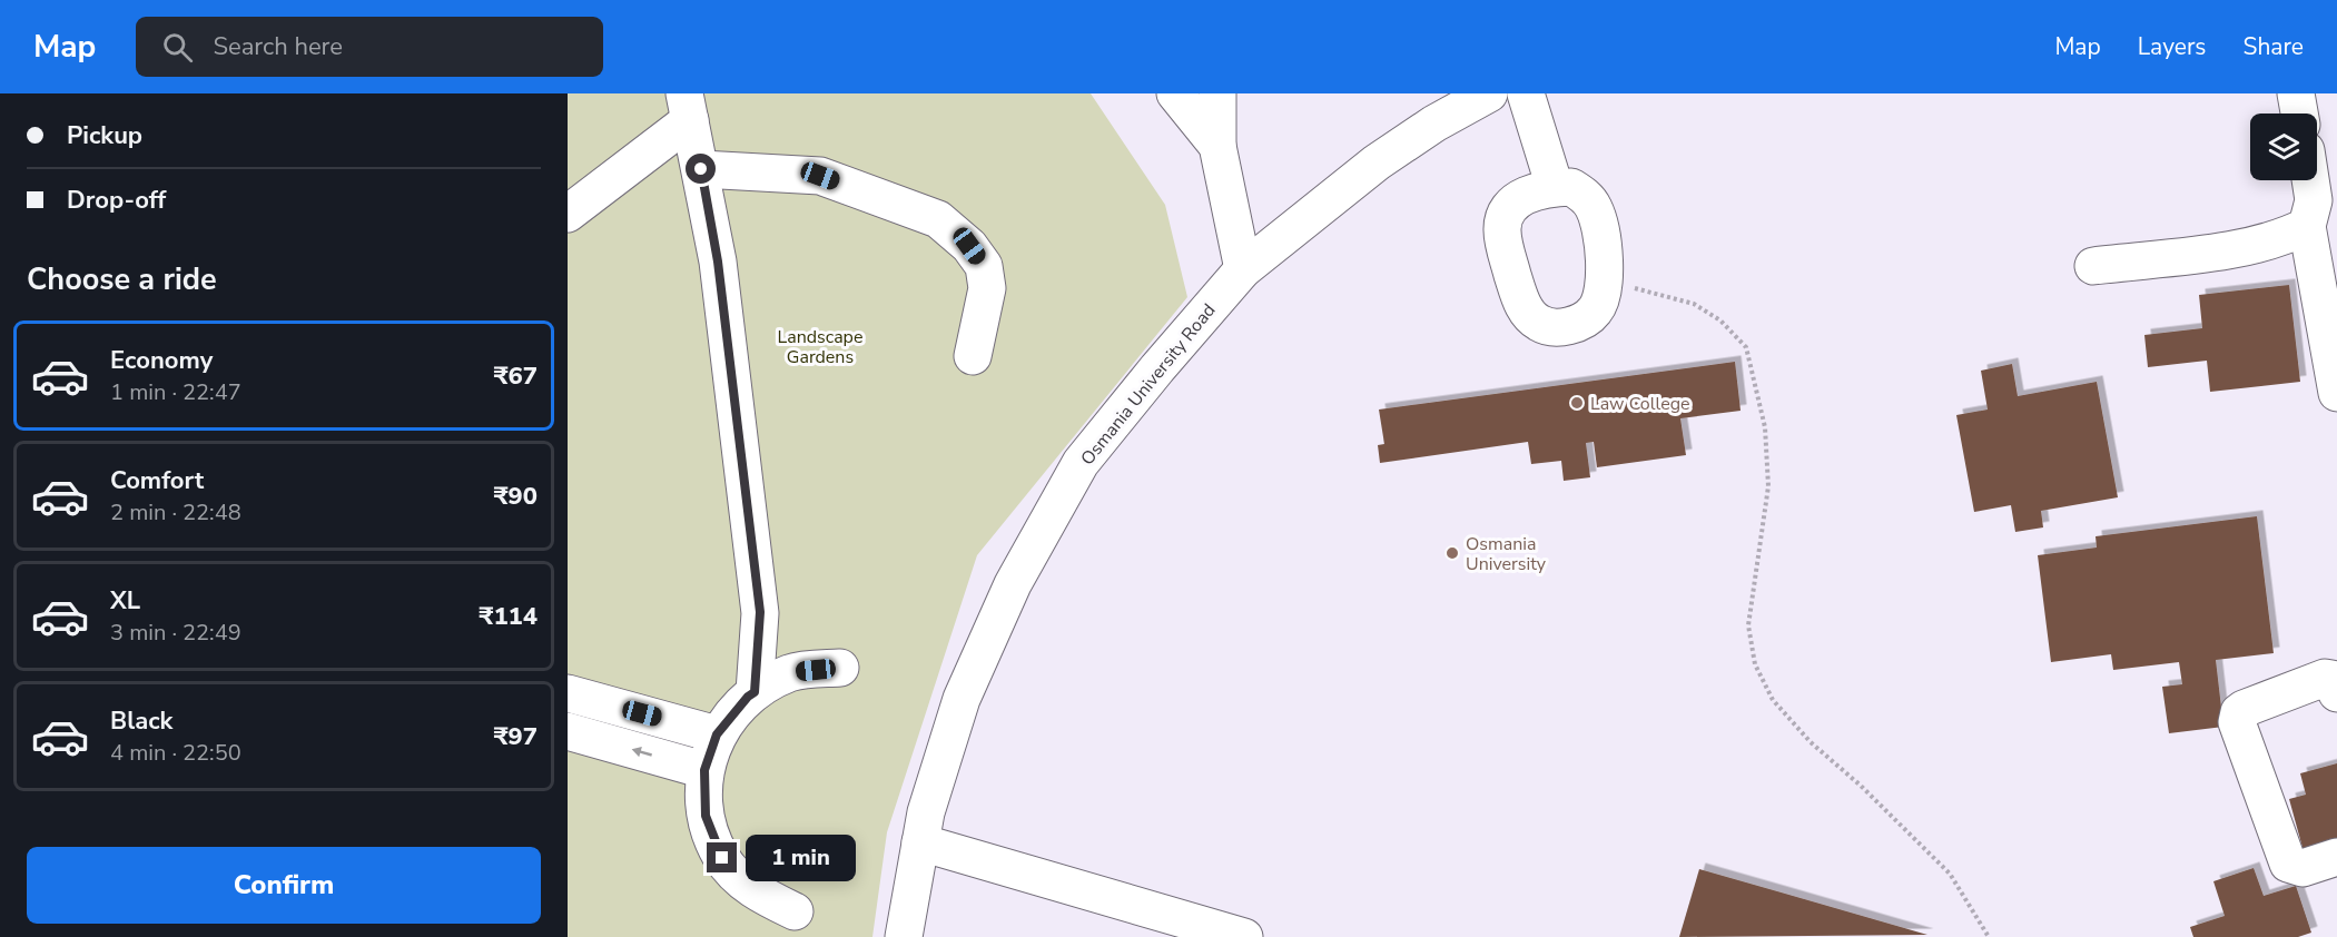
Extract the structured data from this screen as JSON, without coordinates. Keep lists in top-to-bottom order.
{
  "streets": {
    "main road": ["Osmania University Road"]
  },
  "parks": ["Landscape Gardens"],
  "places": ["Law College", "Osmania University"],
  "page": {
    "header": "Map",
    "search": "Search here",
    "nav": ["Map", "Layers", "Share"],
    "banner": ["Pickup", "Drop-off"],
    "heading": "Choose a ride",
    "list": [
      {
        "name": "Economy",
        "note": "1 min · 22:47",
        "value": "₹67"
      },
      {
        "name": "Comfort",
        "note": "2 min · 22:48",
        "value": "₹90"
      },
      {
        "name": "XL",
        "note": "3 min · 22:49",
        "value": "₹114"
      },
      {
        "name": "Black",
        "note": "4 min · 22:50",
        "value": "₹97"
      }
    ],
    "buttons": "Confirm",
    "bubble": "1 min"
  }
}
